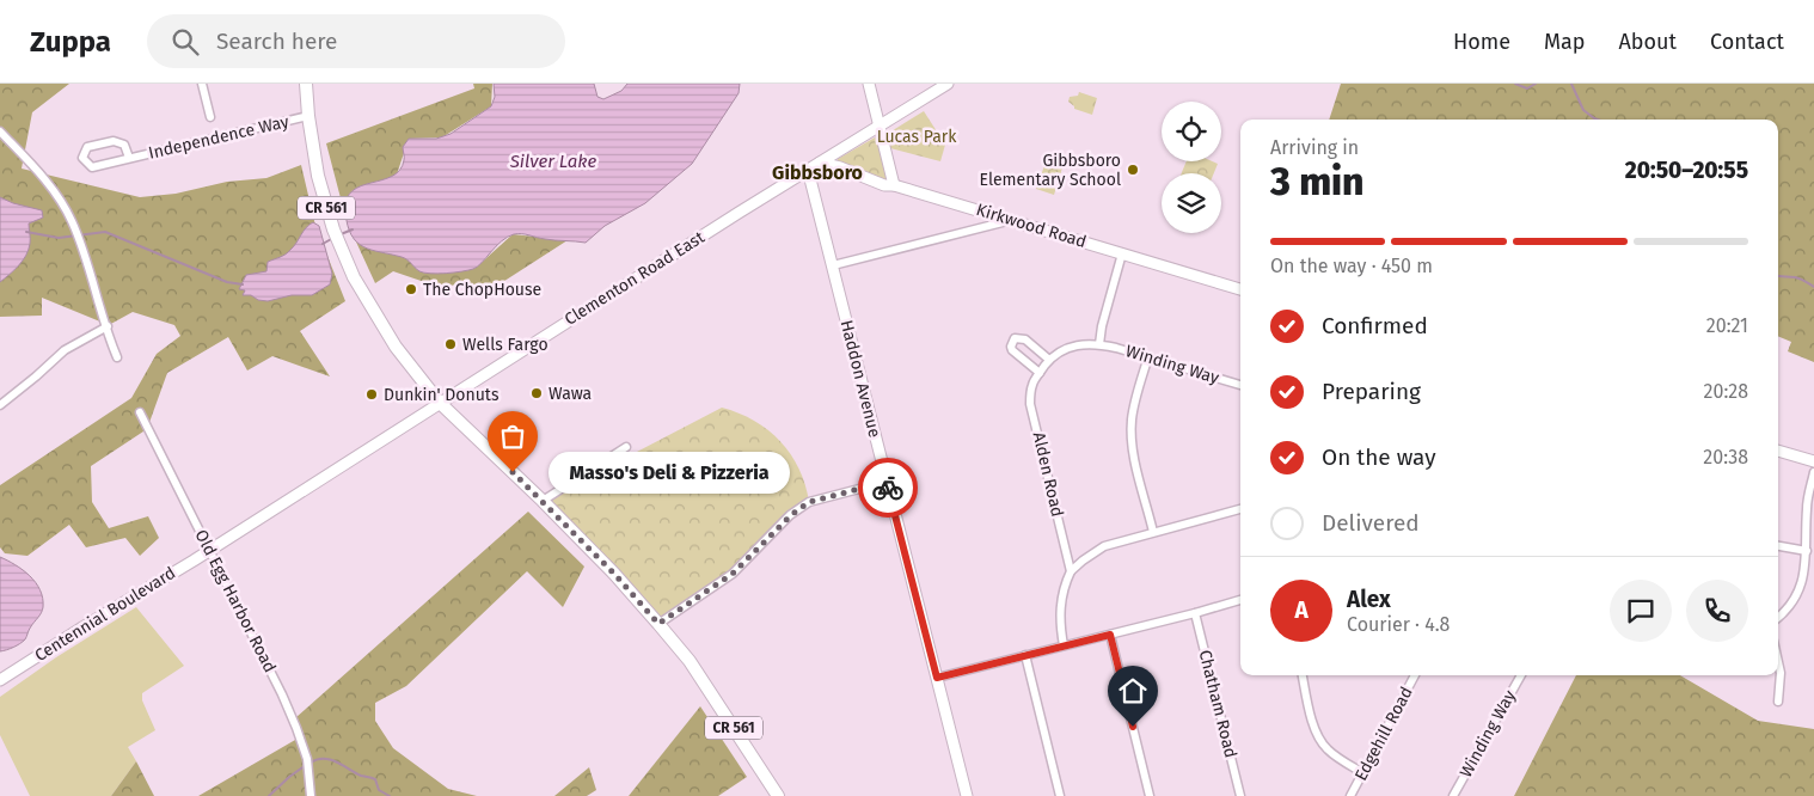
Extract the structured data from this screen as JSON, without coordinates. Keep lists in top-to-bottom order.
{
  "streets": {
    "main road": ["CR 561"],
    "street": [
      "Independence Way",
      "Kirkwood Road",
      "Clementon Road East",
      "Winding Way",
      "Haddon Avenue",
      "Alden Road",
      "Old Egg Harbor Road",
      "Centennial Boulevard",
      "Chatham Road",
      "Edgehill Road"
    ]
  },
  "crossings": [
    ["Independence Way", "CR 561"],
    ["CR 561", "Clementon Road East"],
    ["Kirkwood Road", "Clementon Road East"],
    ["Clementon Road East", "Haddon Avenue"],
    ["Clementon Road East", "Old Egg Harbor Road"],
    ["Clementon Road East", "Centennial Boulevard"],
    ["Winding Way", "Alden Road"],
    ["Old Egg Harbor Road", "Centennial Boulevard"]
  ],
  "districts": ["Gibbsboro"],
  "water": ["Silver Lake"],
  "parks": ["Lucas Park"],
  "places": [
    "Gibbsboro Elementary School",
    "The ChopHouse",
    "Wells Fargo",
    "Wawa",
    "Dunkin' Donuts",
    "Masso's Deli & Pizzeria"
  ],
  "page": {
    "header": "Zuppa",
    "search": "Search here",
    "nav": [
      "Home",
      "Map",
      "About",
      "Contact"
    ],
    "heading": ["3 min", "Arriving in", "20:50–20:55"],
    "panel": ["Alex", "Courier · 4.8"],
    "bar": "On the way · 450 m",
    "list": [
      ["Confirmed", "20:21"],
      ["Preparing", "20:28"],
      ["On the way", "20:38"],
      "Delivered"
    ],
    "bubble": "Masso's Deli & Pizzeria",
    "round": "A"
  }
}
